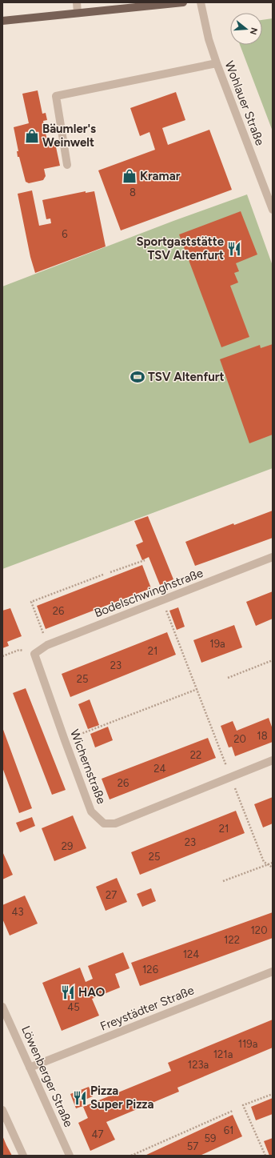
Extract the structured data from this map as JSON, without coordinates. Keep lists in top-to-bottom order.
{
  "streets": {
    "street": [
      "Wohlauer Straße",
      "Bodelschwinghstraße",
      "Wichernstraße",
      "Freystädter Straße",
      "Löwenberger Straße"
    ]
  },
  "crossings": [
    ["Bodelschwinghstraße", "Wichernstraße"],
    ["Freystädter Straße", "Löwenberger Straße"]
  ],
  "places": {
    "shop": ["Bäumler's Weinwelt", "Kramar"],
    "restaurant": ["Sportgaststätte TSV Altenfurt", "HAO", "Pizza Super Pizza"],
    "sports": ["TSV Altenfurt"]
  },
  "house_numbers": [
    "8",
    "6",
    "26",
    "19a",
    "21",
    "23",
    "25",
    "18",
    "20",
    "22",
    "24",
    "26",
    "21",
    "23",
    "29",
    "25",
    "27",
    "43",
    "120",
    "122",
    "124",
    "126",
    "45",
    "119a",
    "121a",
    "123a",
    "61",
    "47",
    "59",
    "57"
  ],
  "north": "right"
}
